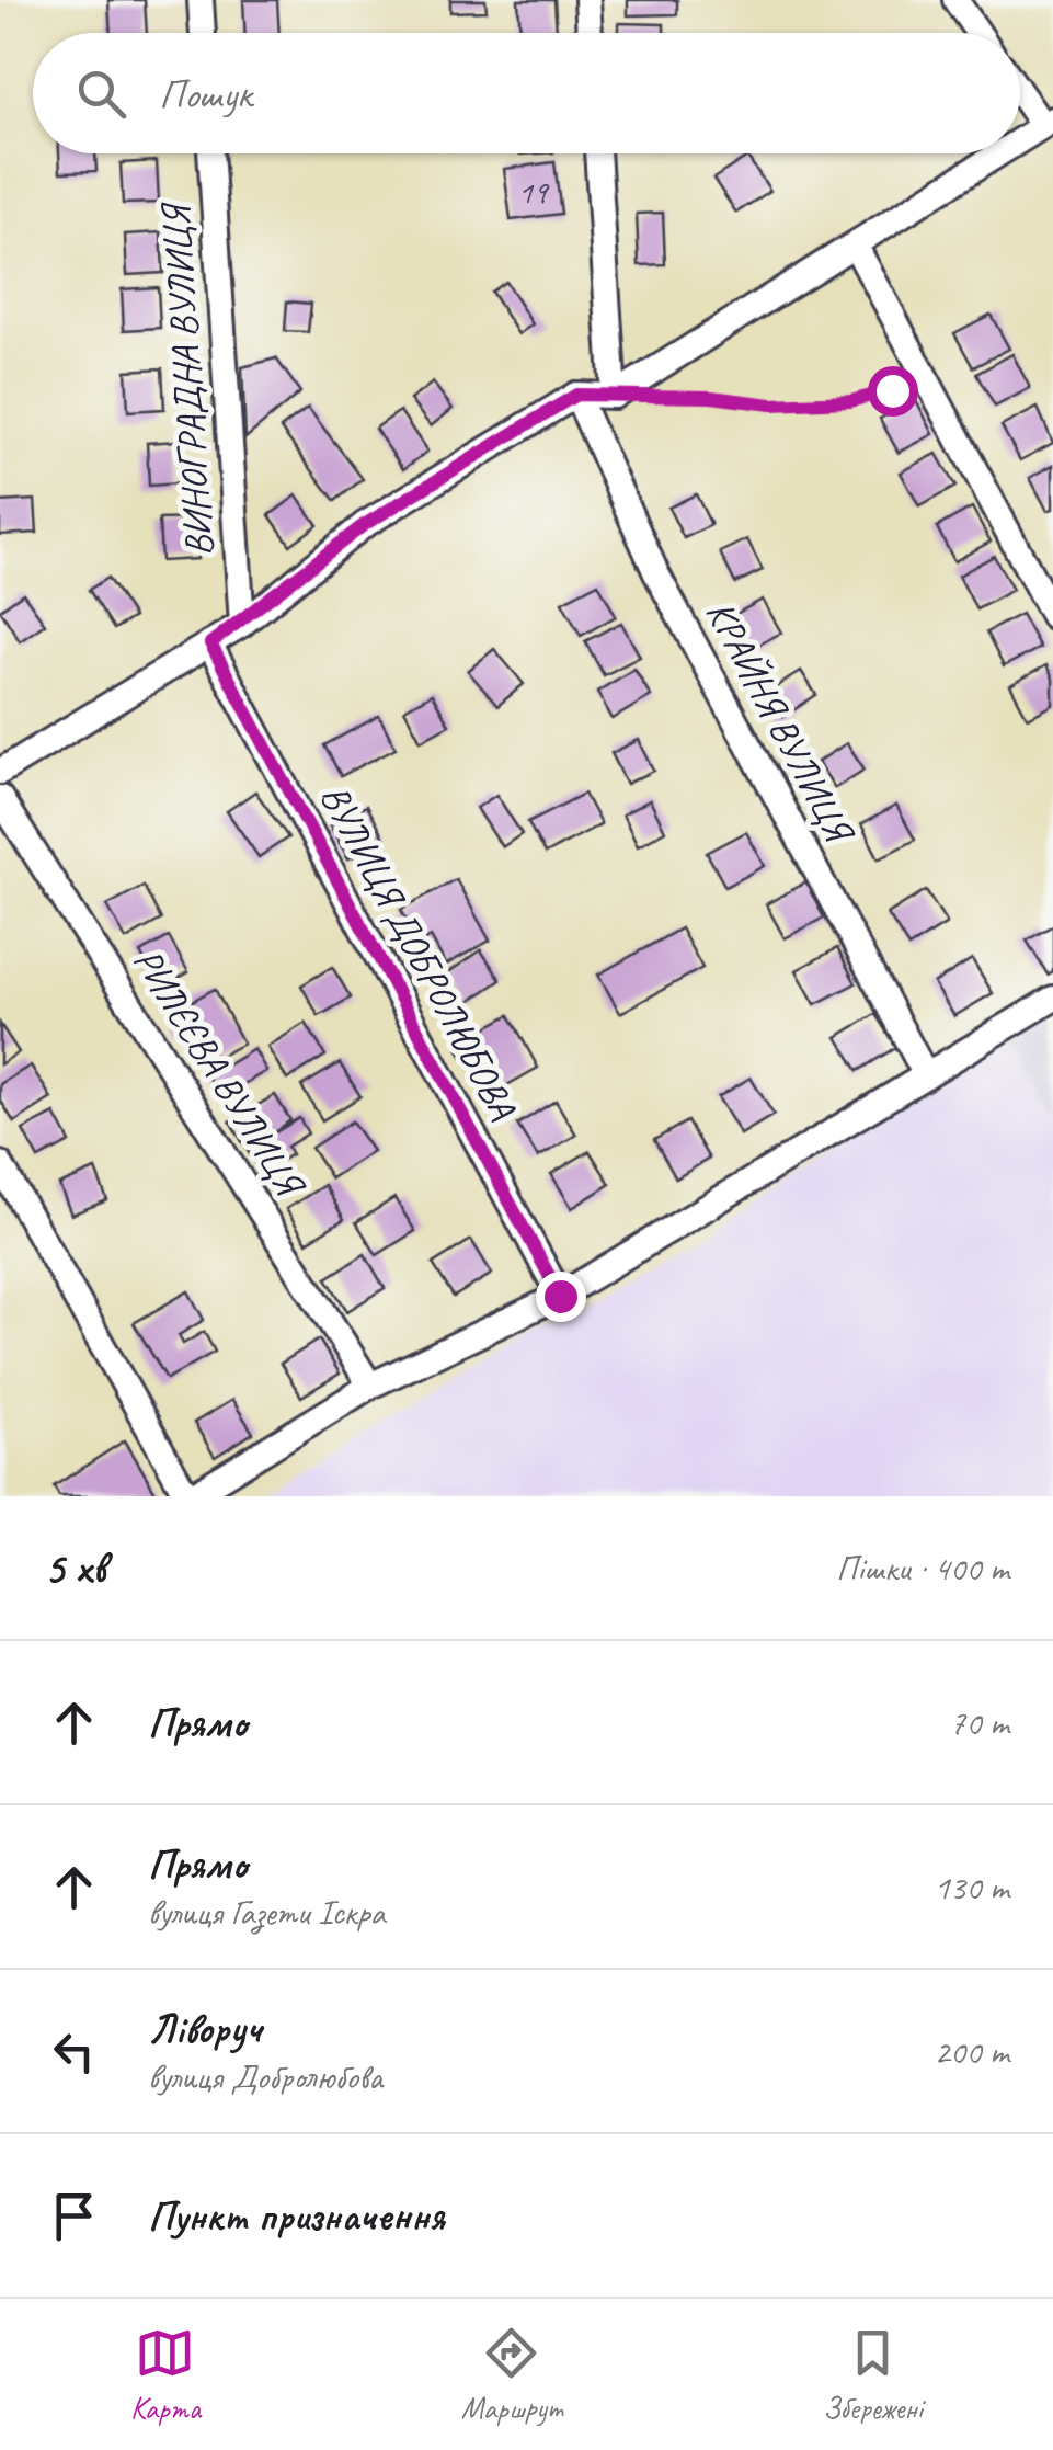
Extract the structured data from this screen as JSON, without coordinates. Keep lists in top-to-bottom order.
{
  "streets": {
    "street": [
      "ВИНОГРАДНА ВУЛИЦЯ",
      "КРАЙНЯ ВУЛИЦЯ",
      "ВУЛИЦЯ ДОБРОЛЮБОВА",
      "РИЛЄЄВА ВУЛИЦЯ"
    ]
  },
  "house_numbers": ["19"],
  "page": {
    "search": "Пошук",
    "heading": ["5 хв", "Пішки · 400 m"],
    "list": [
      ["Прямо", "70 m"],
      ["Прямо", "вулиця Газети Іскра", "130 m"],
      ["Ліворуч", "вулиця Добролюбова", "200 m"],
      "Пункт призначення"
    ],
    "nav": ["Карта", "Маршрут", "Збережені"]
  }
}
